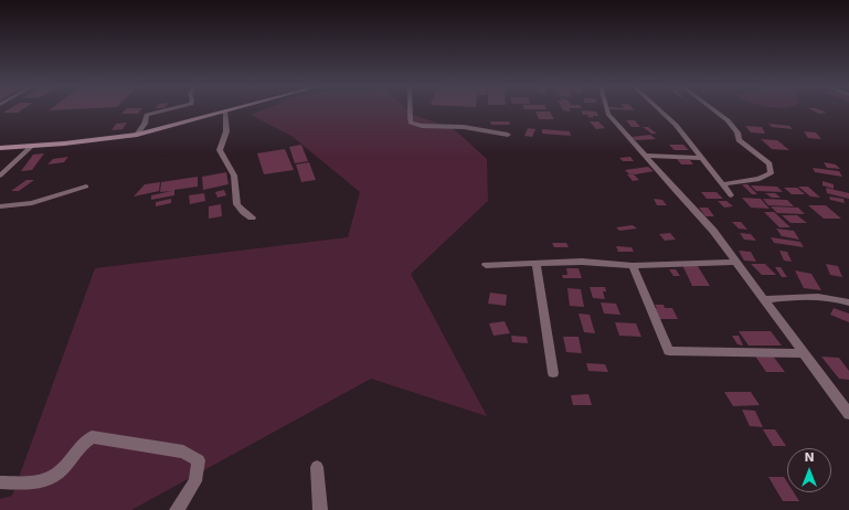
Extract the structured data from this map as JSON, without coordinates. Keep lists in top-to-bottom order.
{
  "north": "top"
}
